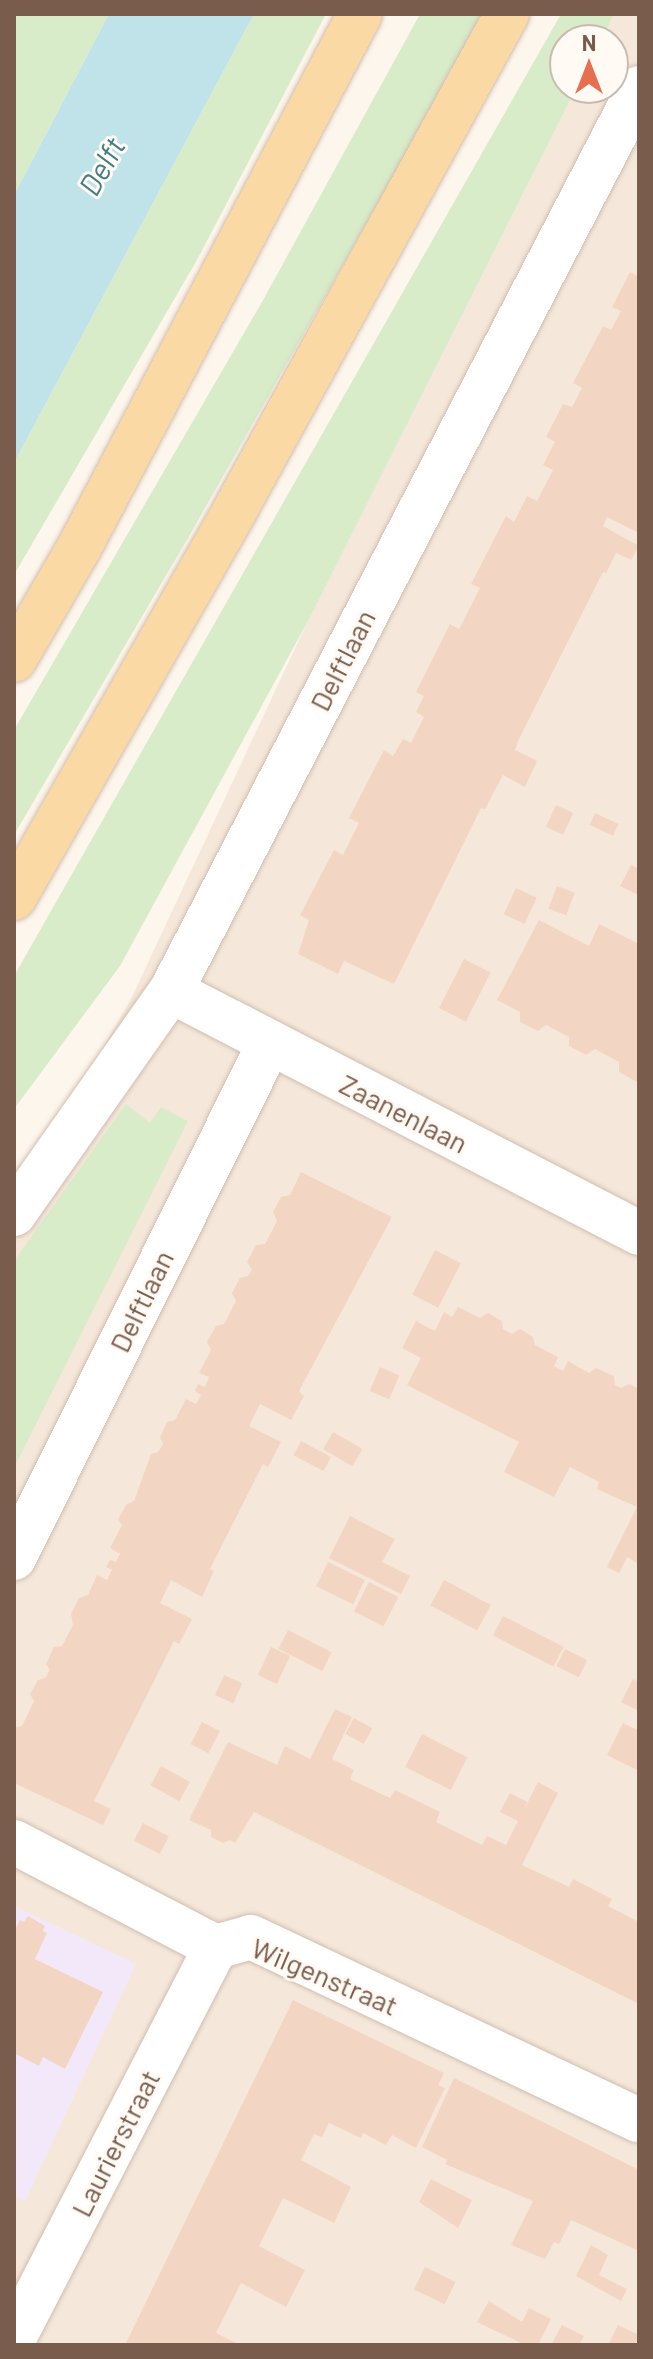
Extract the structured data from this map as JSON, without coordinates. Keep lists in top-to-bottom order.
{
  "streets": {
    "street": [
      "Delftlaan",
      "Zaanenlaan",
      "Wilgenstraat",
      "Laurierstraat"
    ]
  },
  "crossings": [
    ["Delftlaan", "Zaanenlaan"],
    ["Wilgenstraat", "Laurierstraat"]
  ],
  "water": ["Delft"],
  "north": "top"
}
